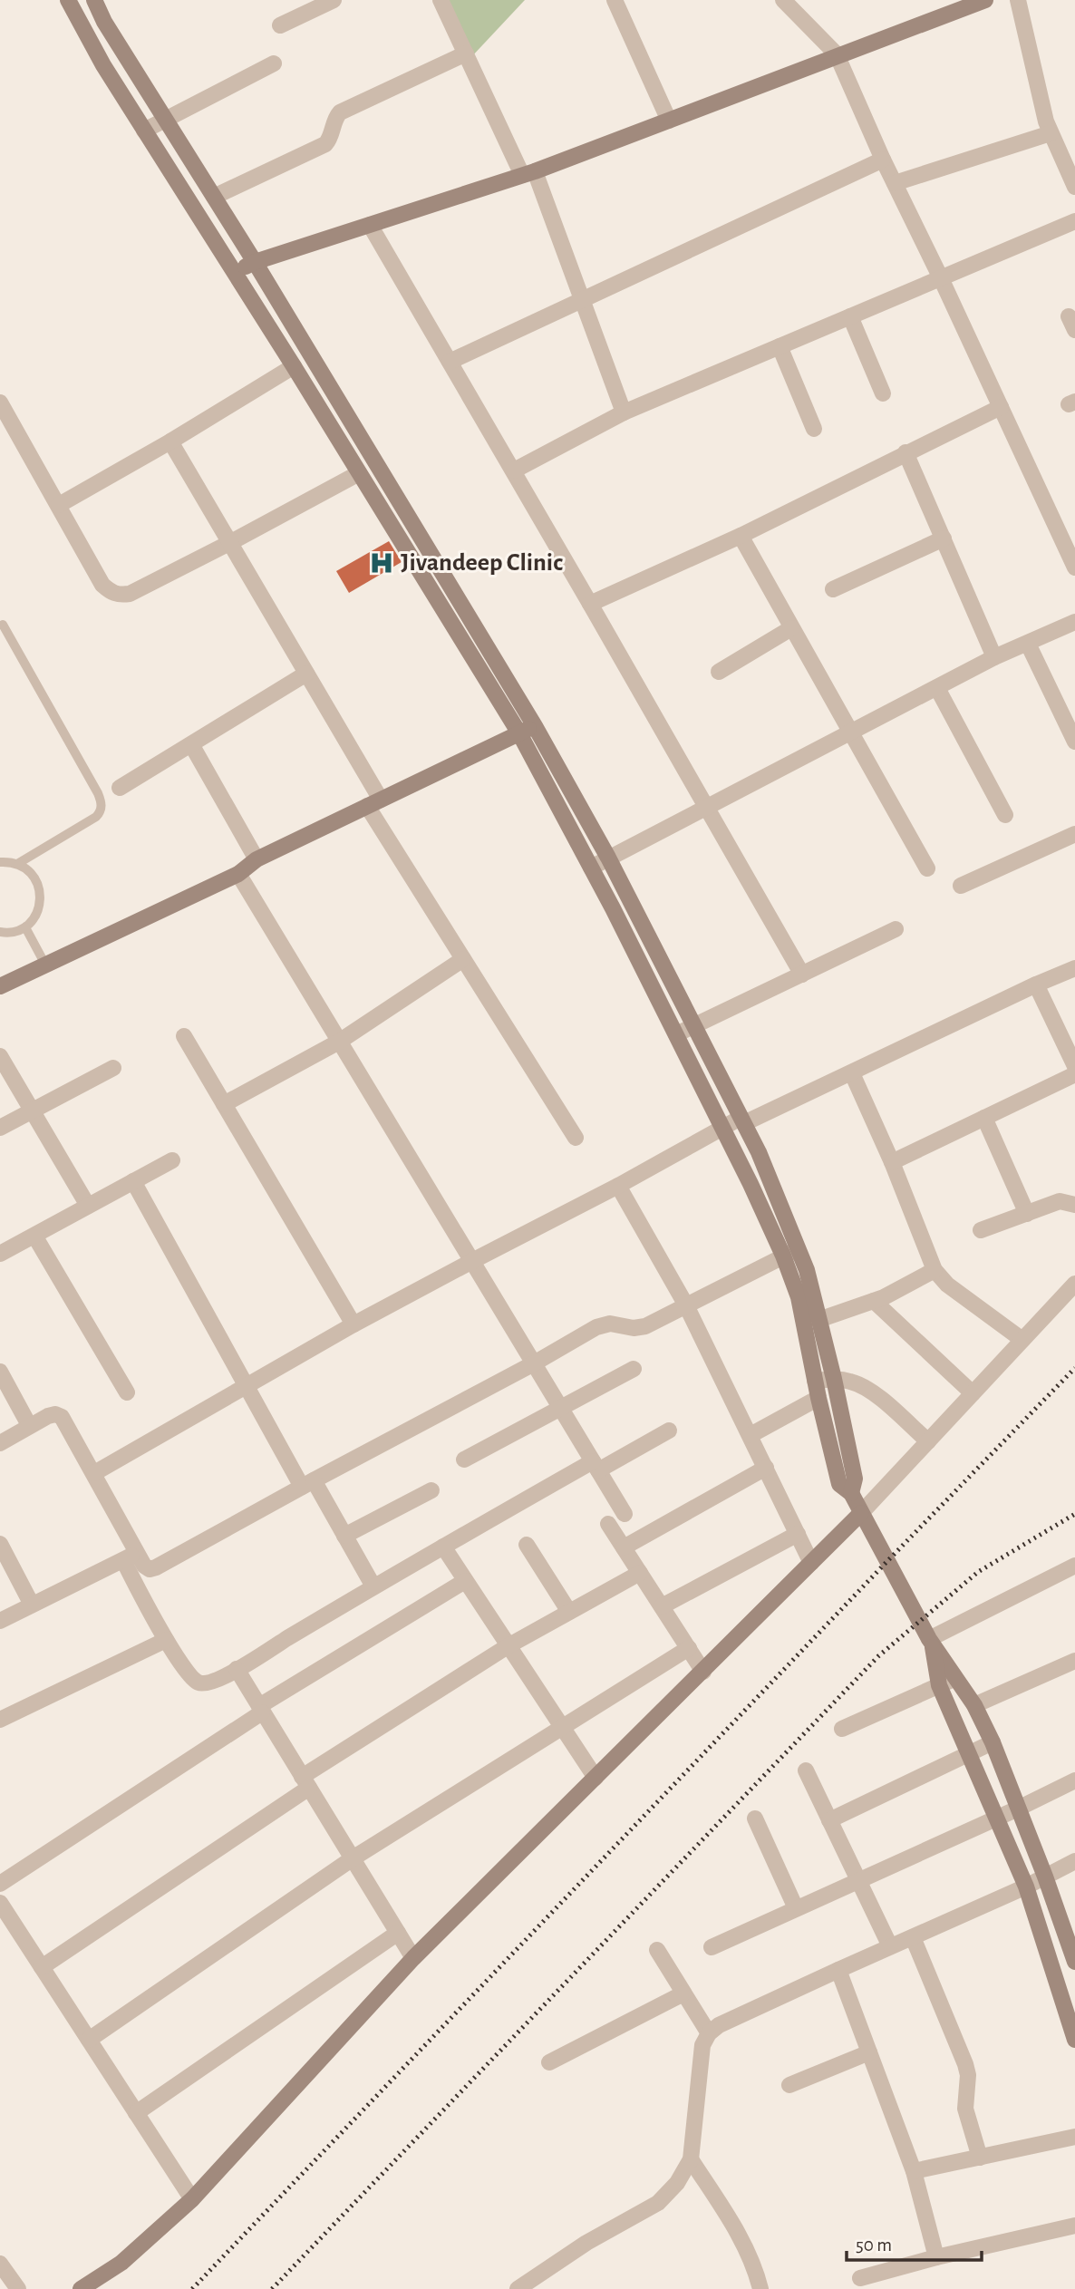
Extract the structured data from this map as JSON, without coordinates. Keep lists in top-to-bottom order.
{
  "places": {
    "hospital": ["Jivandeep Clinic"]
  },
  "scale_bar": "50 m"
}
